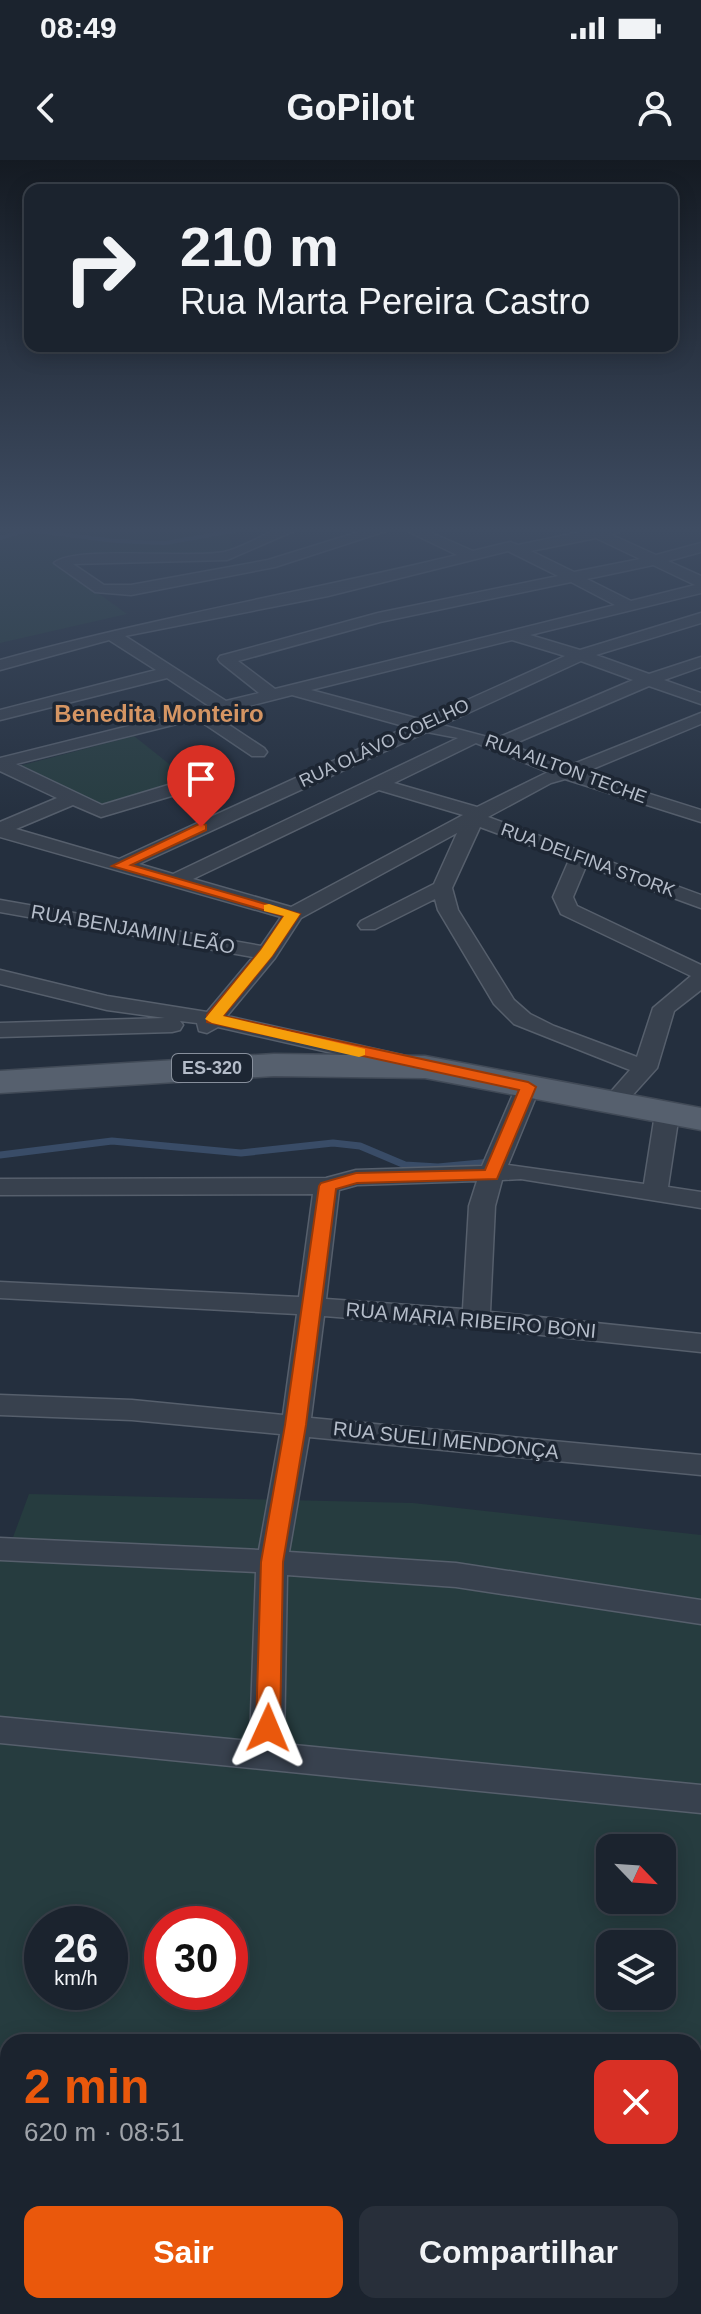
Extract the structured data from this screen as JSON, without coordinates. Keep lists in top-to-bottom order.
{
  "streets": {
    "main road": ["ES-320"],
    "street": [
      "RUA OLÁVO COELHO",
      "RUA AILTON TECHE",
      "RUA DELFINA STORK",
      "RUA BENJAMIN LEÃO",
      "RUA MARIA RIBEIRO BONI",
      "RUA SUELI MENDONÇA"
    ]
  },
  "crossings": [
    ["RUA OLÁVO COELHO", "RUA AILTON TECHE"]
  ],
  "districts": ["Benedita Monteiro"],
  "north": "bottom right",
  "page": {
    "status": "08:49",
    "header": "GoPilot",
    "turn": ["210 m", "Rua Marta Pereira Castro"],
    "speed": "26 km/h",
    "limit": "30",
    "heading": ["2 min", "620 m · 08:51"],
    "buttons": ["Sair", "Compartilhar"]
  }
}
